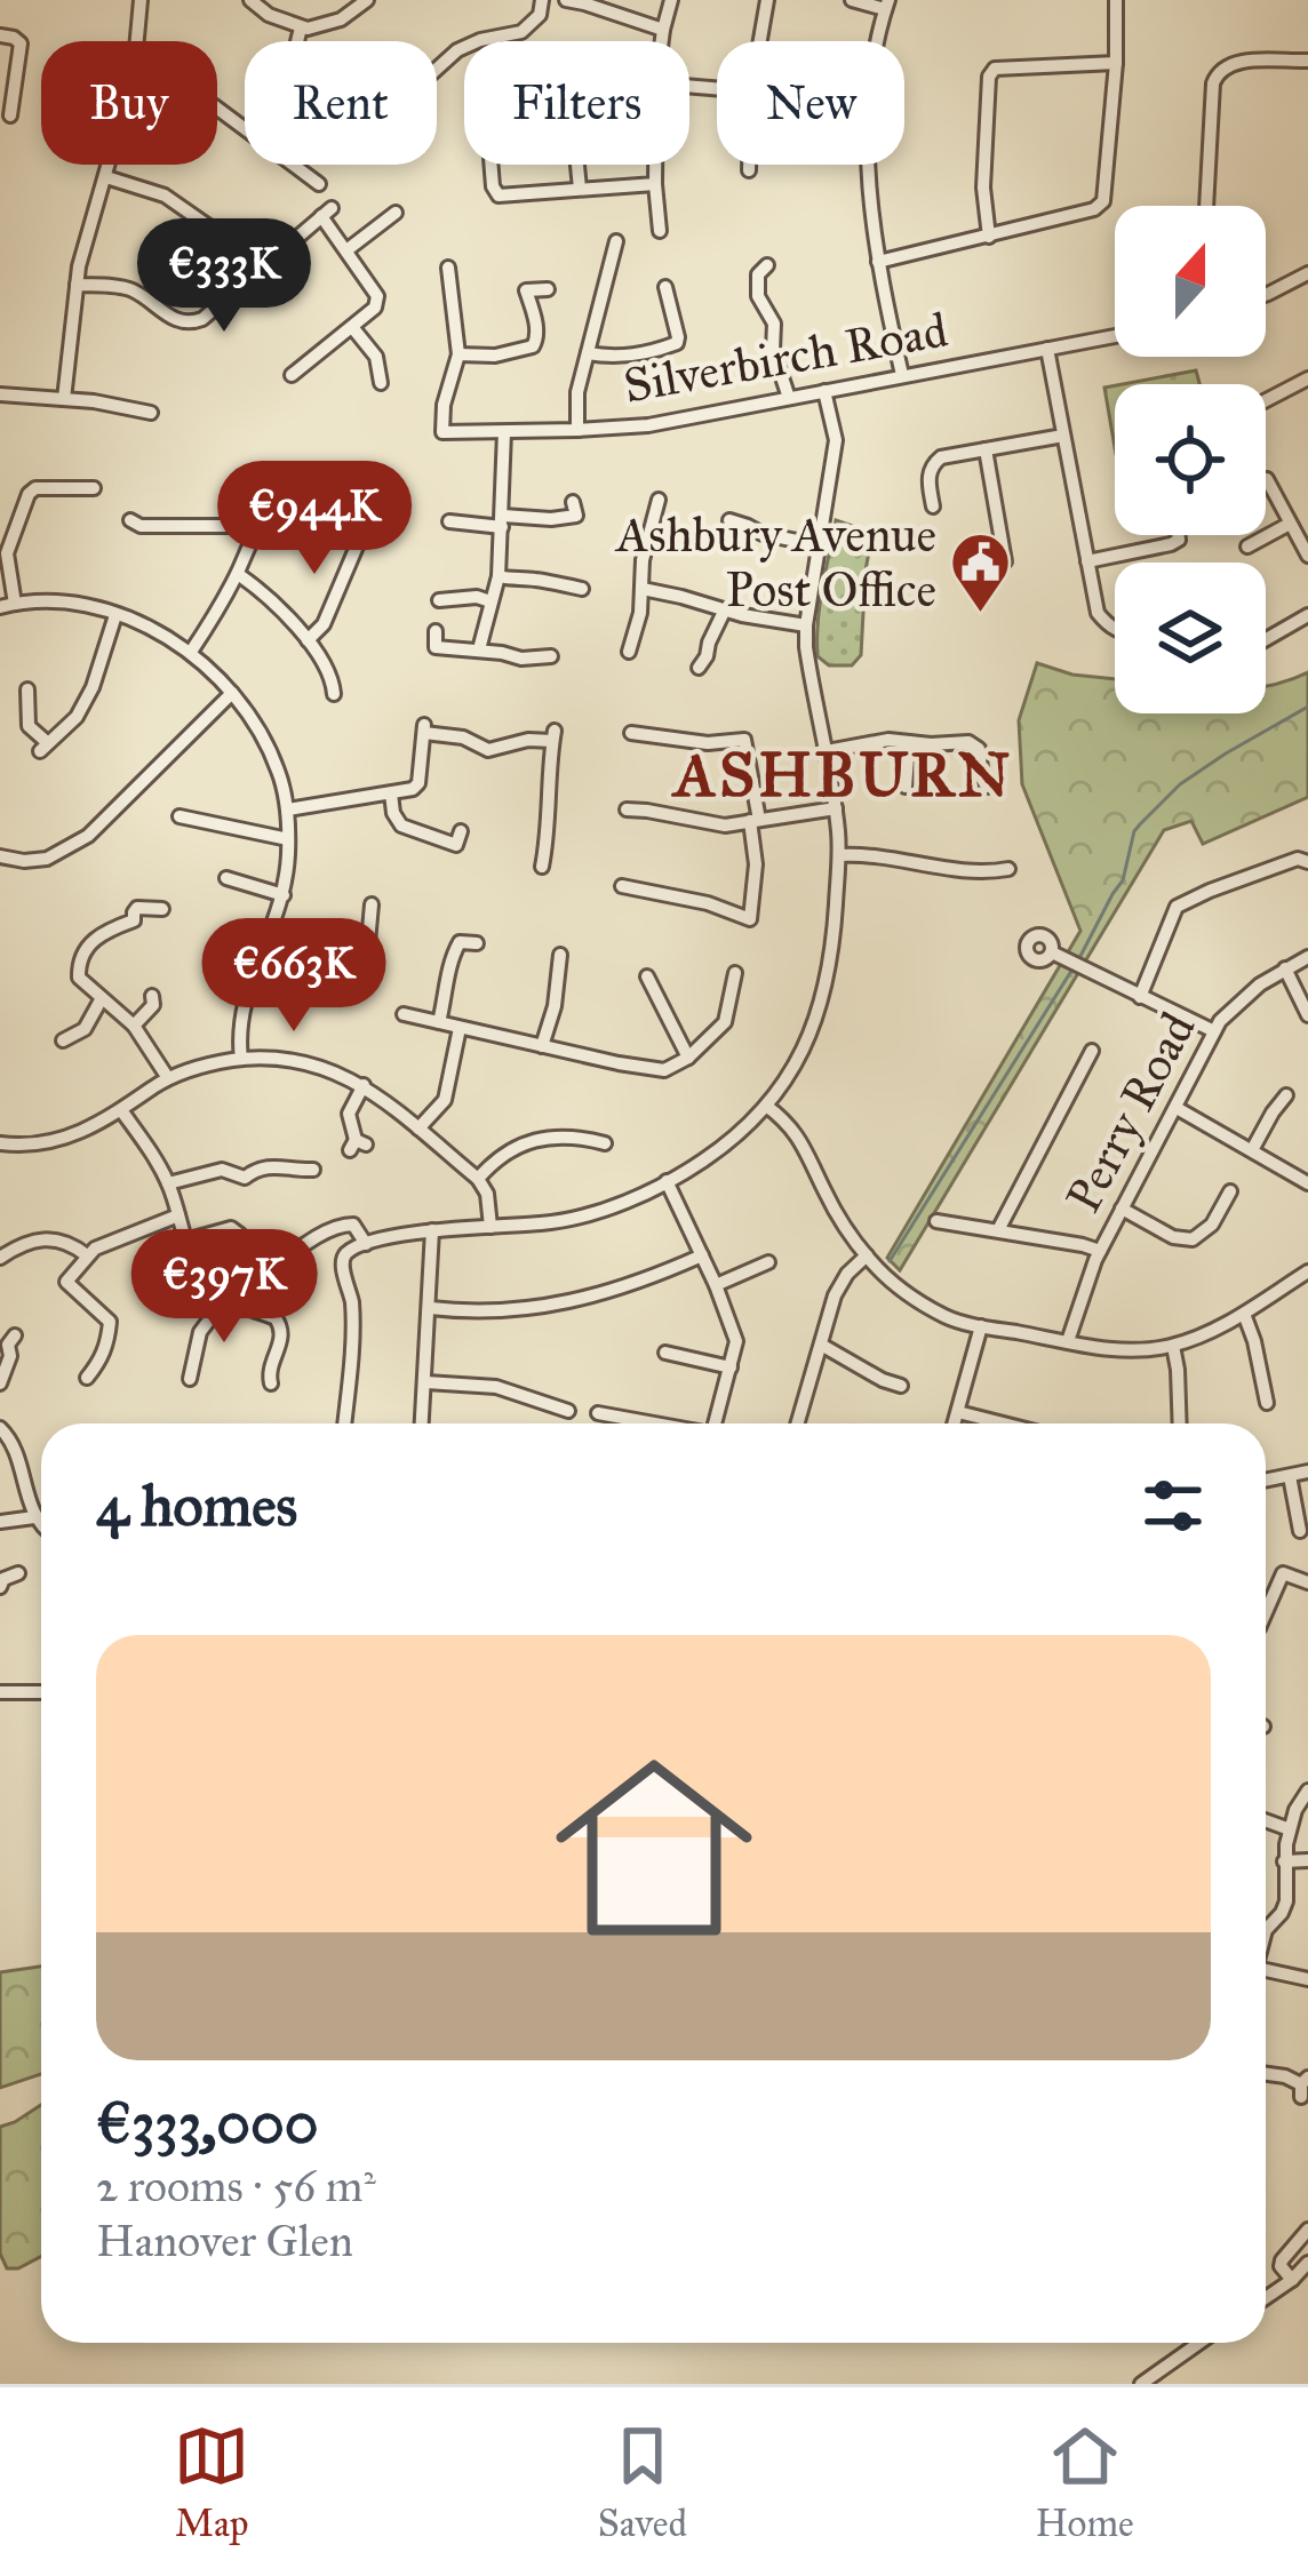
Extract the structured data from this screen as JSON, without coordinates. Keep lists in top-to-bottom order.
{
  "streets": {
    "street": ["Silverbirch Road", "Perry Road"]
  },
  "districts": ["ASHBURN"],
  "places": {
    "public building": ["Ashbury Avenue Post Office"]
  },
  "north": "top",
  "page": {
    "chip": [
      "Buy",
      "Rent",
      "Filters",
      "New"
    ],
    "price": [
      "€333K",
      "€944K",
      "€663K",
      "€397K"
    ],
    "heading": "4 homes",
    "list": [
      {
        "name": "€333,000",
        "note": "2 rooms · 56 m² · Hanover Glen"
      }
    ],
    "tabs": ["Map", "Saved", "Home"]
  }
}
